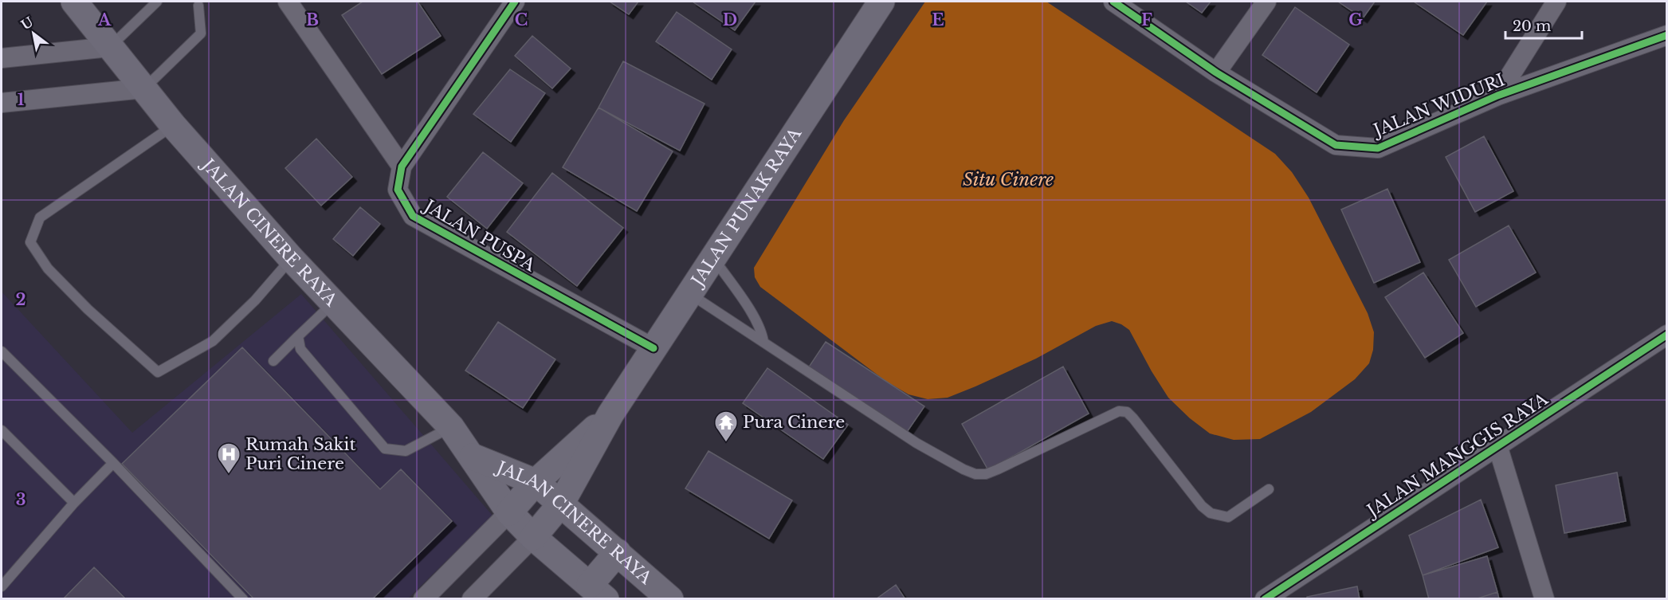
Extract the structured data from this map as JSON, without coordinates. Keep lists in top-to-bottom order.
{
  "streets": {
    "main road": ["JALAN PUNAK RAYA", "JALAN CINERE RAYA"],
    "street": ["JALAN WIDURI", "JALAN PUSPA", "JALAN MANGGIS RAYA"]
  },
  "crossings": [
    ["JALAN PUNAK RAYA", "JALAN CINERE RAYA"],
    ["JALAN PUNAK RAYA", "JALAN PUSPA"]
  ],
  "water": ["Situ Cinere"],
  "places": {
    "temple": ["Pura Cinere"],
    "hospital": ["Rumah Sakit Puri Cinere"]
  },
  "scale_bar": "20 m",
  "north": "top left",
  "grid": {
    "columns": [
      "A",
      "B",
      "C",
      "D",
      "E",
      "F",
      "G"
    ],
    "rows": ["1", "2", "3"]
  }
}
